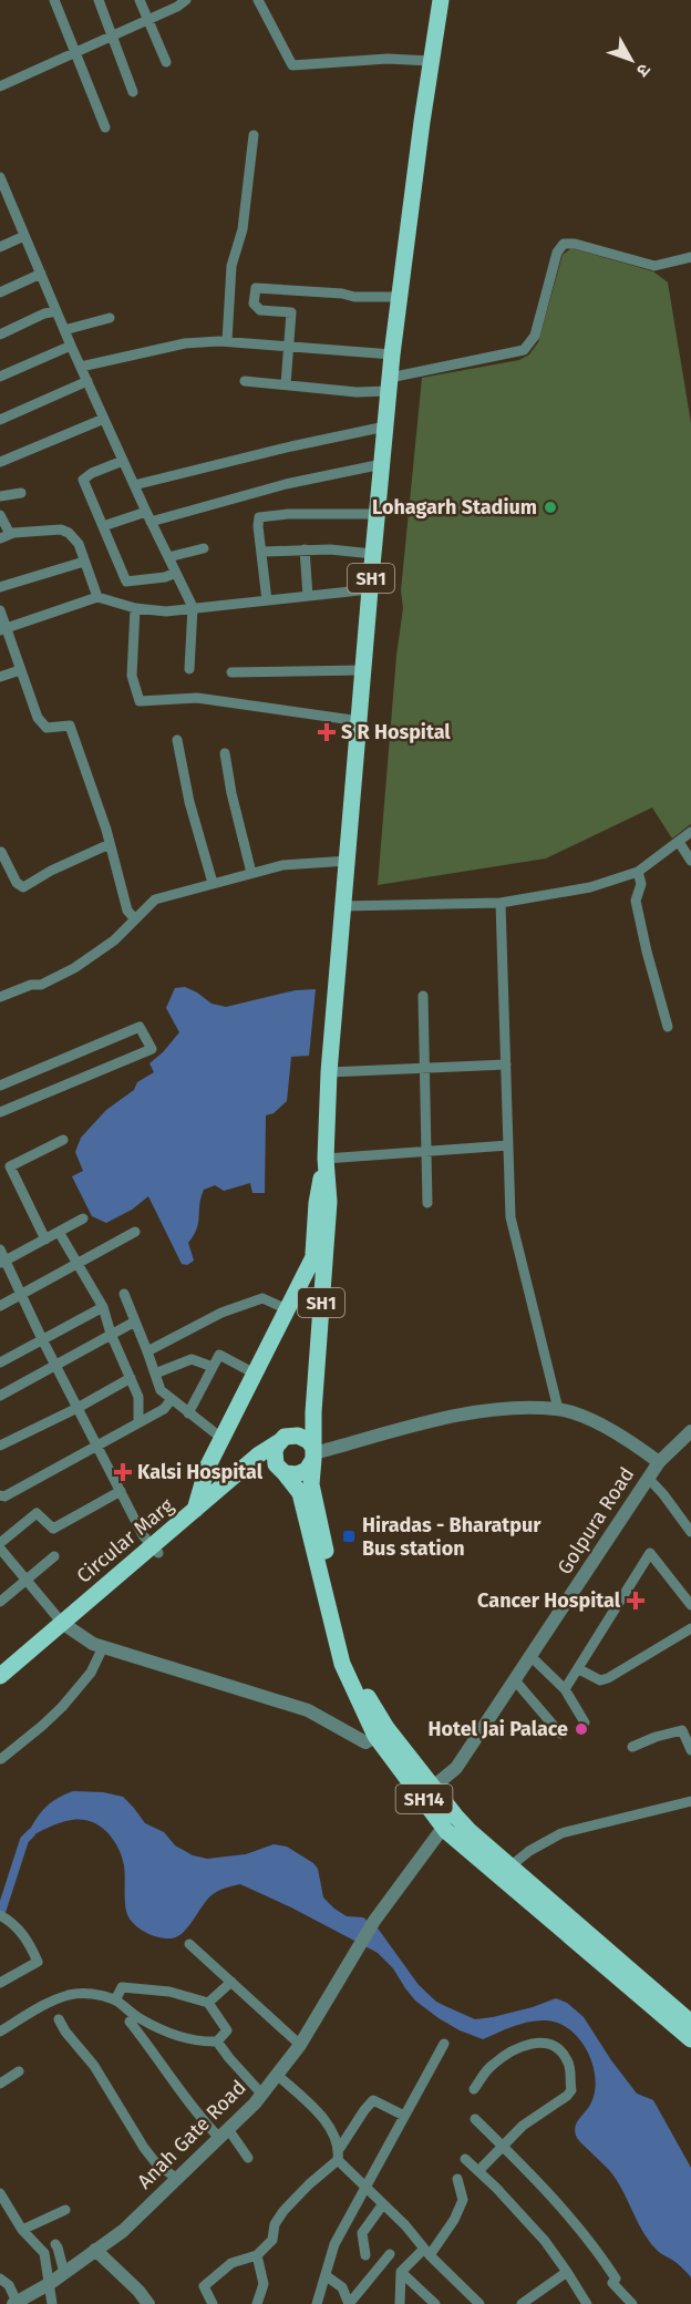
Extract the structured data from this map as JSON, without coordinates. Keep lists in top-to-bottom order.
{
  "streets": {
    "main road": ["SH1", "Circular Marg", "SH14"],
    "street": ["Golpura Road", "Anah Gate Road"]
  },
  "crossings": [
    ["SH1", "Circular Marg"],
    ["SH1", "SH14"],
    ["Golpura Road", "SH14"],
    ["Circular Marg", "SH14"],
    ["SH14", "Anah Gate Road"]
  ],
  "places": {
    "other": ["Lohagarh Stadium", "Hotel Jai Palace"],
    "health": ["S R Hospital", "Kalsi Hospital", "Cancer Hospital"],
    "transit": ["Hiradas - Bharatpur Bus station"]
  },
  "north": "bottom right"
}
